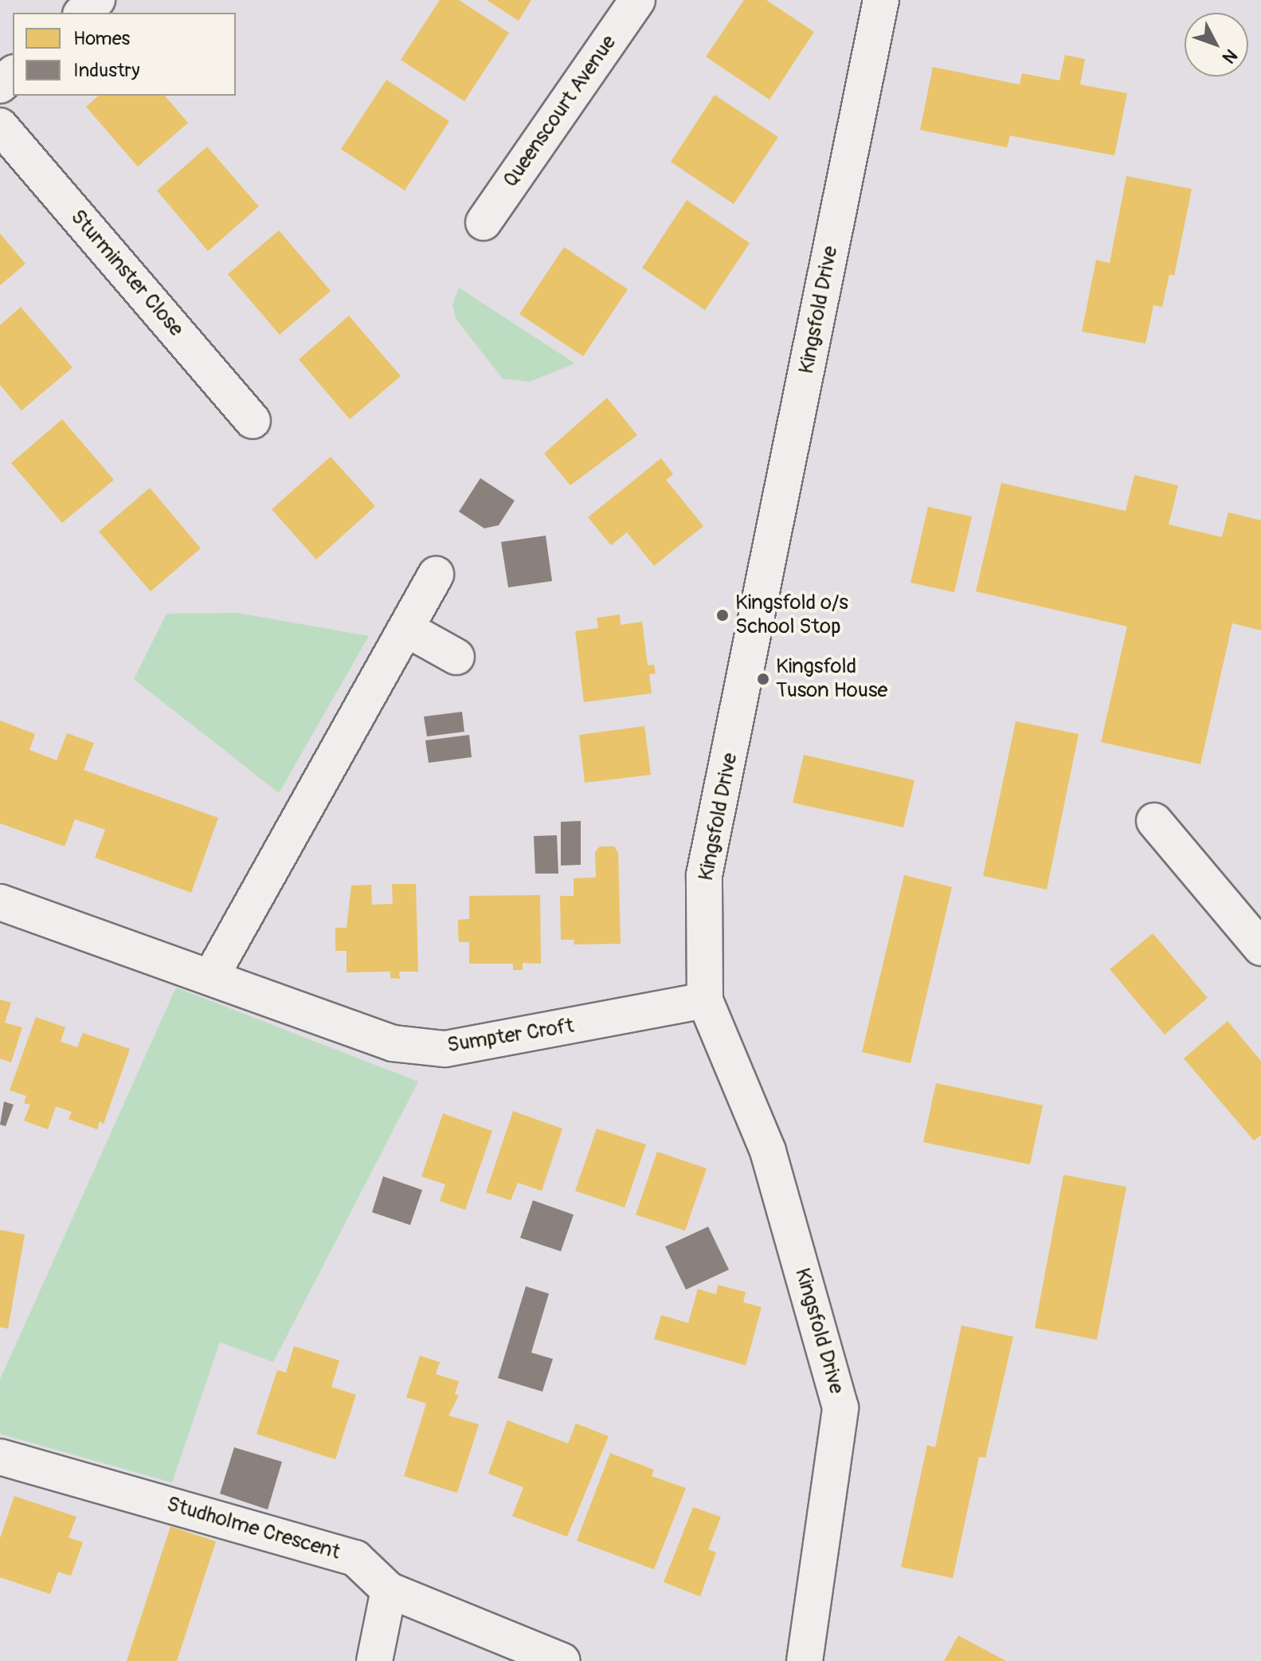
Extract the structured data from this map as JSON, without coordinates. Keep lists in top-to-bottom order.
{
  "streets": {
    "street": [
      "Queenscourt Avenue",
      "Sturminster Close",
      "Kingsfold Drive",
      "Sumpter Croft",
      "Studholme Crescent"
    ]
  },
  "crossings": [
    ["Kingsfold Drive", "Sumpter Croft"]
  ],
  "places": ["Kingsfold o/s School Stop", "Kingsfold Tuson House"],
  "legend": ["Homes", "Industry"],
  "north": "bottom right"
}
